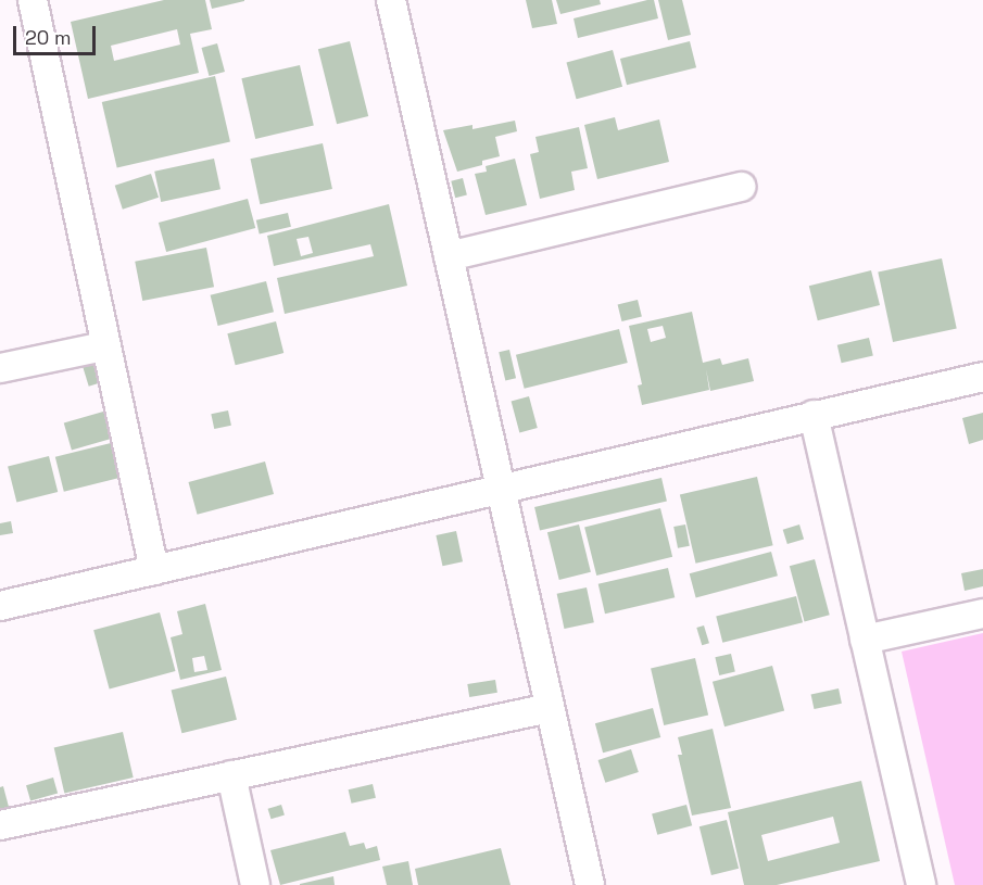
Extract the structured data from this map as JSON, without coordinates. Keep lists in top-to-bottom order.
{
  "scale_bar": "20 m"
}
